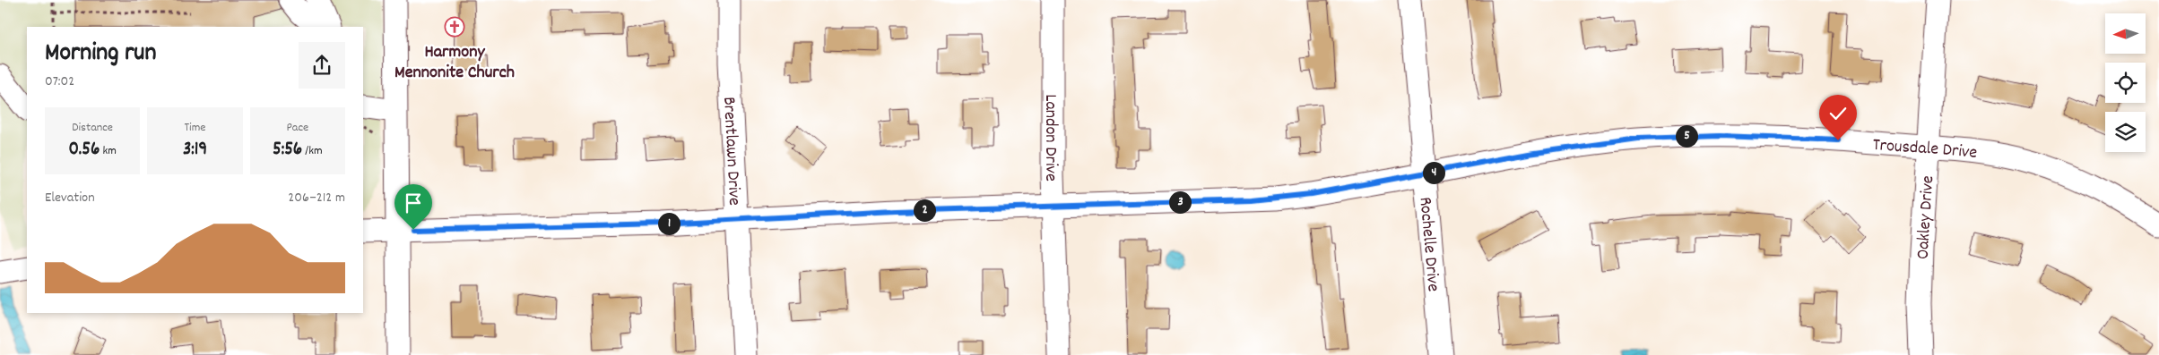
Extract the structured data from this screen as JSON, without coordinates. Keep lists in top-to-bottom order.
{
  "streets": {
    "street": [
      "Landon Drive",
      "Trousdale Drive",
      "Brentlawn Drive",
      "Oakley Drive",
      "Rochelle Drive"
    ]
  },
  "crossings": [
    ["Landon Drive", "Trousdale Drive"],
    ["Trousdale Drive", "Brentlawn Drive"],
    ["Trousdale Drive", "Oakley Drive"],
    ["Trousdale Drive", "Rochelle Drive"]
  ],
  "places": {
    "church": ["Harmony Mennonite Church"]
  },
  "north": "left",
  "page": {
    "heading": ["Morning run", "07:02"],
    "stats": [
      ["Distance", "0.56 km"],
      ["Time", "3:19"],
      ["Pace", "5:56 /km"]
    ],
    "pins": [
      "5",
      "4",
      "3",
      "2",
      "1"
    ],
    "chart": ["Elevation", "206–212 m"]
  }
}
